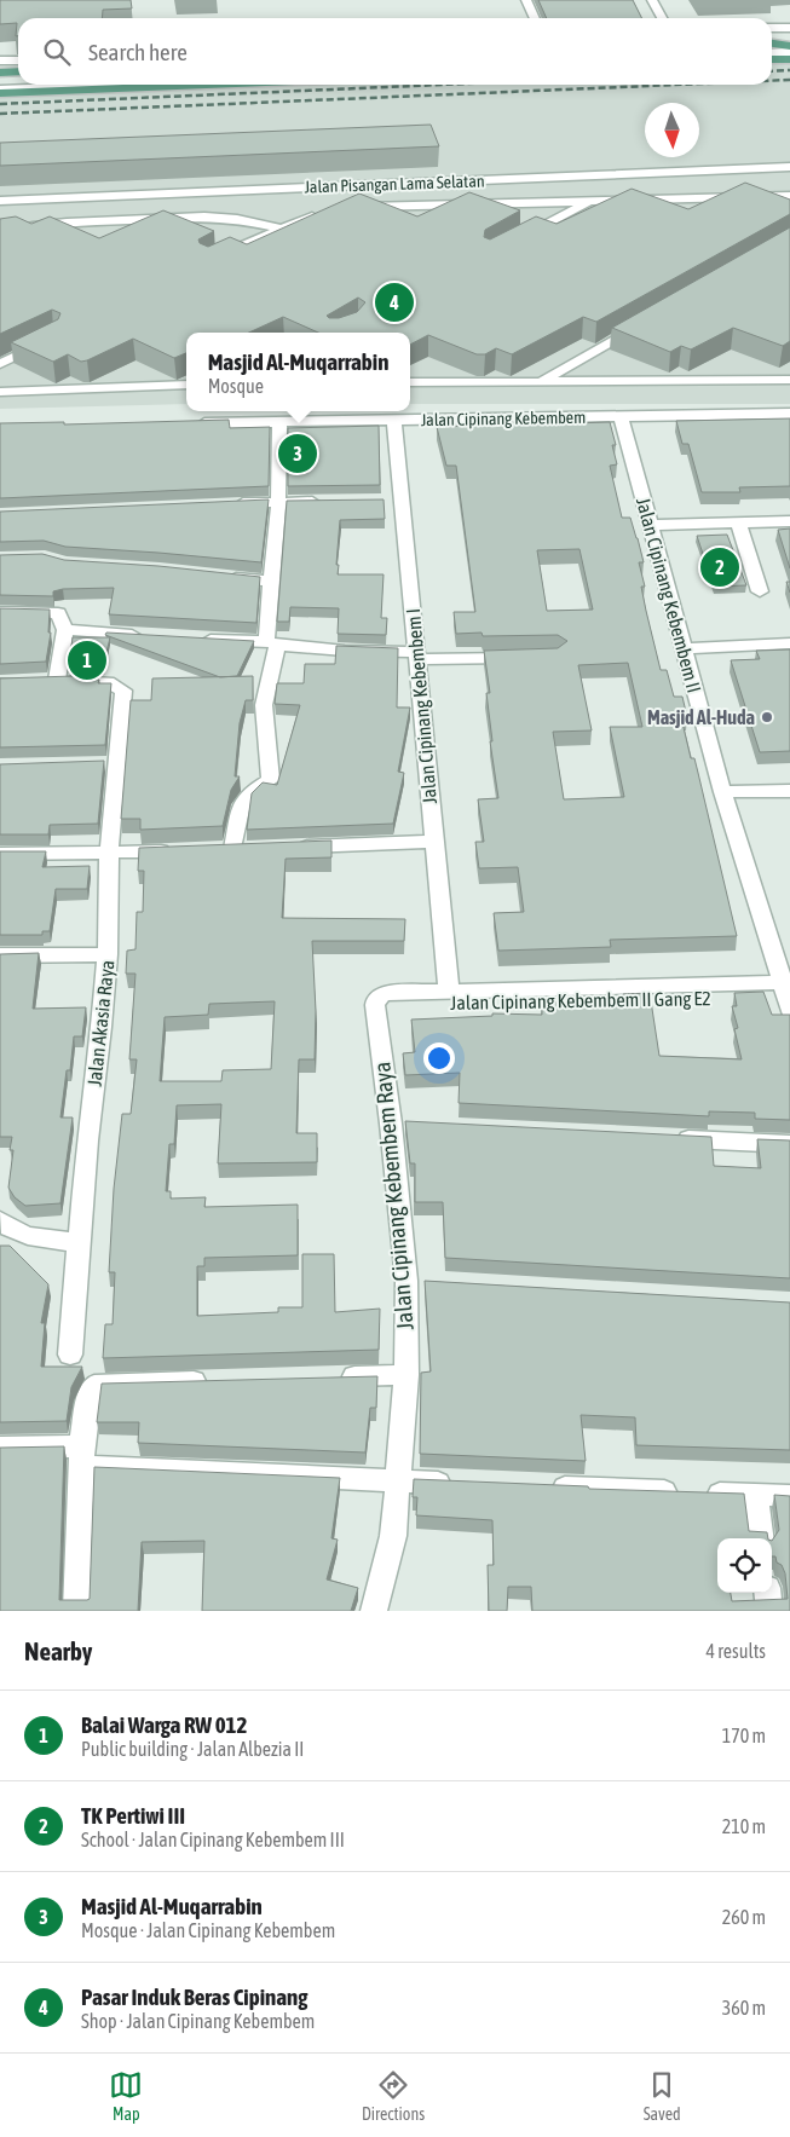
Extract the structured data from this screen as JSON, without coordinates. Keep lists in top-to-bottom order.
{
  "streets": {
    "street": [
      "Jalan Pisangan Lama Selatan",
      "Jalan Cipinang Kebembem",
      "Jalan Cipinang Kebembem II",
      "Jalan Cipinang Kebembem I",
      "Jalan Cipinang Kebembem II Gang E2",
      "Jalan Akasia Raya",
      "Jalan Cipinang Kebembem Raya"
    ]
  },
  "crossings": [
    ["Jalan Cipinang Kebembem", "Jalan Cipinang Kebembem II"],
    ["Jalan Cipinang Kebembem", "Jalan Cipinang Kebembem I"],
    ["Jalan Cipinang Kebembem II", "Jalan Cipinang Kebembem II Gang E2"],
    ["Jalan Cipinang Kebembem II Gang E2", "Jalan Cipinang Kebembem Raya"]
  ],
  "places": ["Masjid Al-Huda"],
  "north": "bottom",
  "page": {
    "search": "Search here",
    "pins": [
      "4",
      "3",
      "2",
      "1"
    ],
    "popup": ["Masjid Al-Muqarrabin", "Mosque"],
    "heading": ["Nearby", "4 results"],
    "list": [
      {
        "mark": "1",
        "name": "Balai Warga RW 012",
        "note": "Public building · Jalan Albezia II",
        "value": "170 m"
      },
      {
        "mark": "2",
        "name": "TK Pertiwi III",
        "note": "School · Jalan Cipinang Kebembem III",
        "value": "210 m"
      },
      {
        "mark": "3",
        "name": "Masjid Al-Muqarrabin",
        "note": "Mosque · Jalan Cipinang Kebembem",
        "value": "260 m"
      },
      {
        "mark": "4",
        "name": "Pasar Induk Beras Cipinang",
        "note": "Shop · Jalan Cipinang Kebembem",
        "value": "360 m"
      }
    ],
    "nav": ["Map", "Directions", "Saved"]
  }
}
